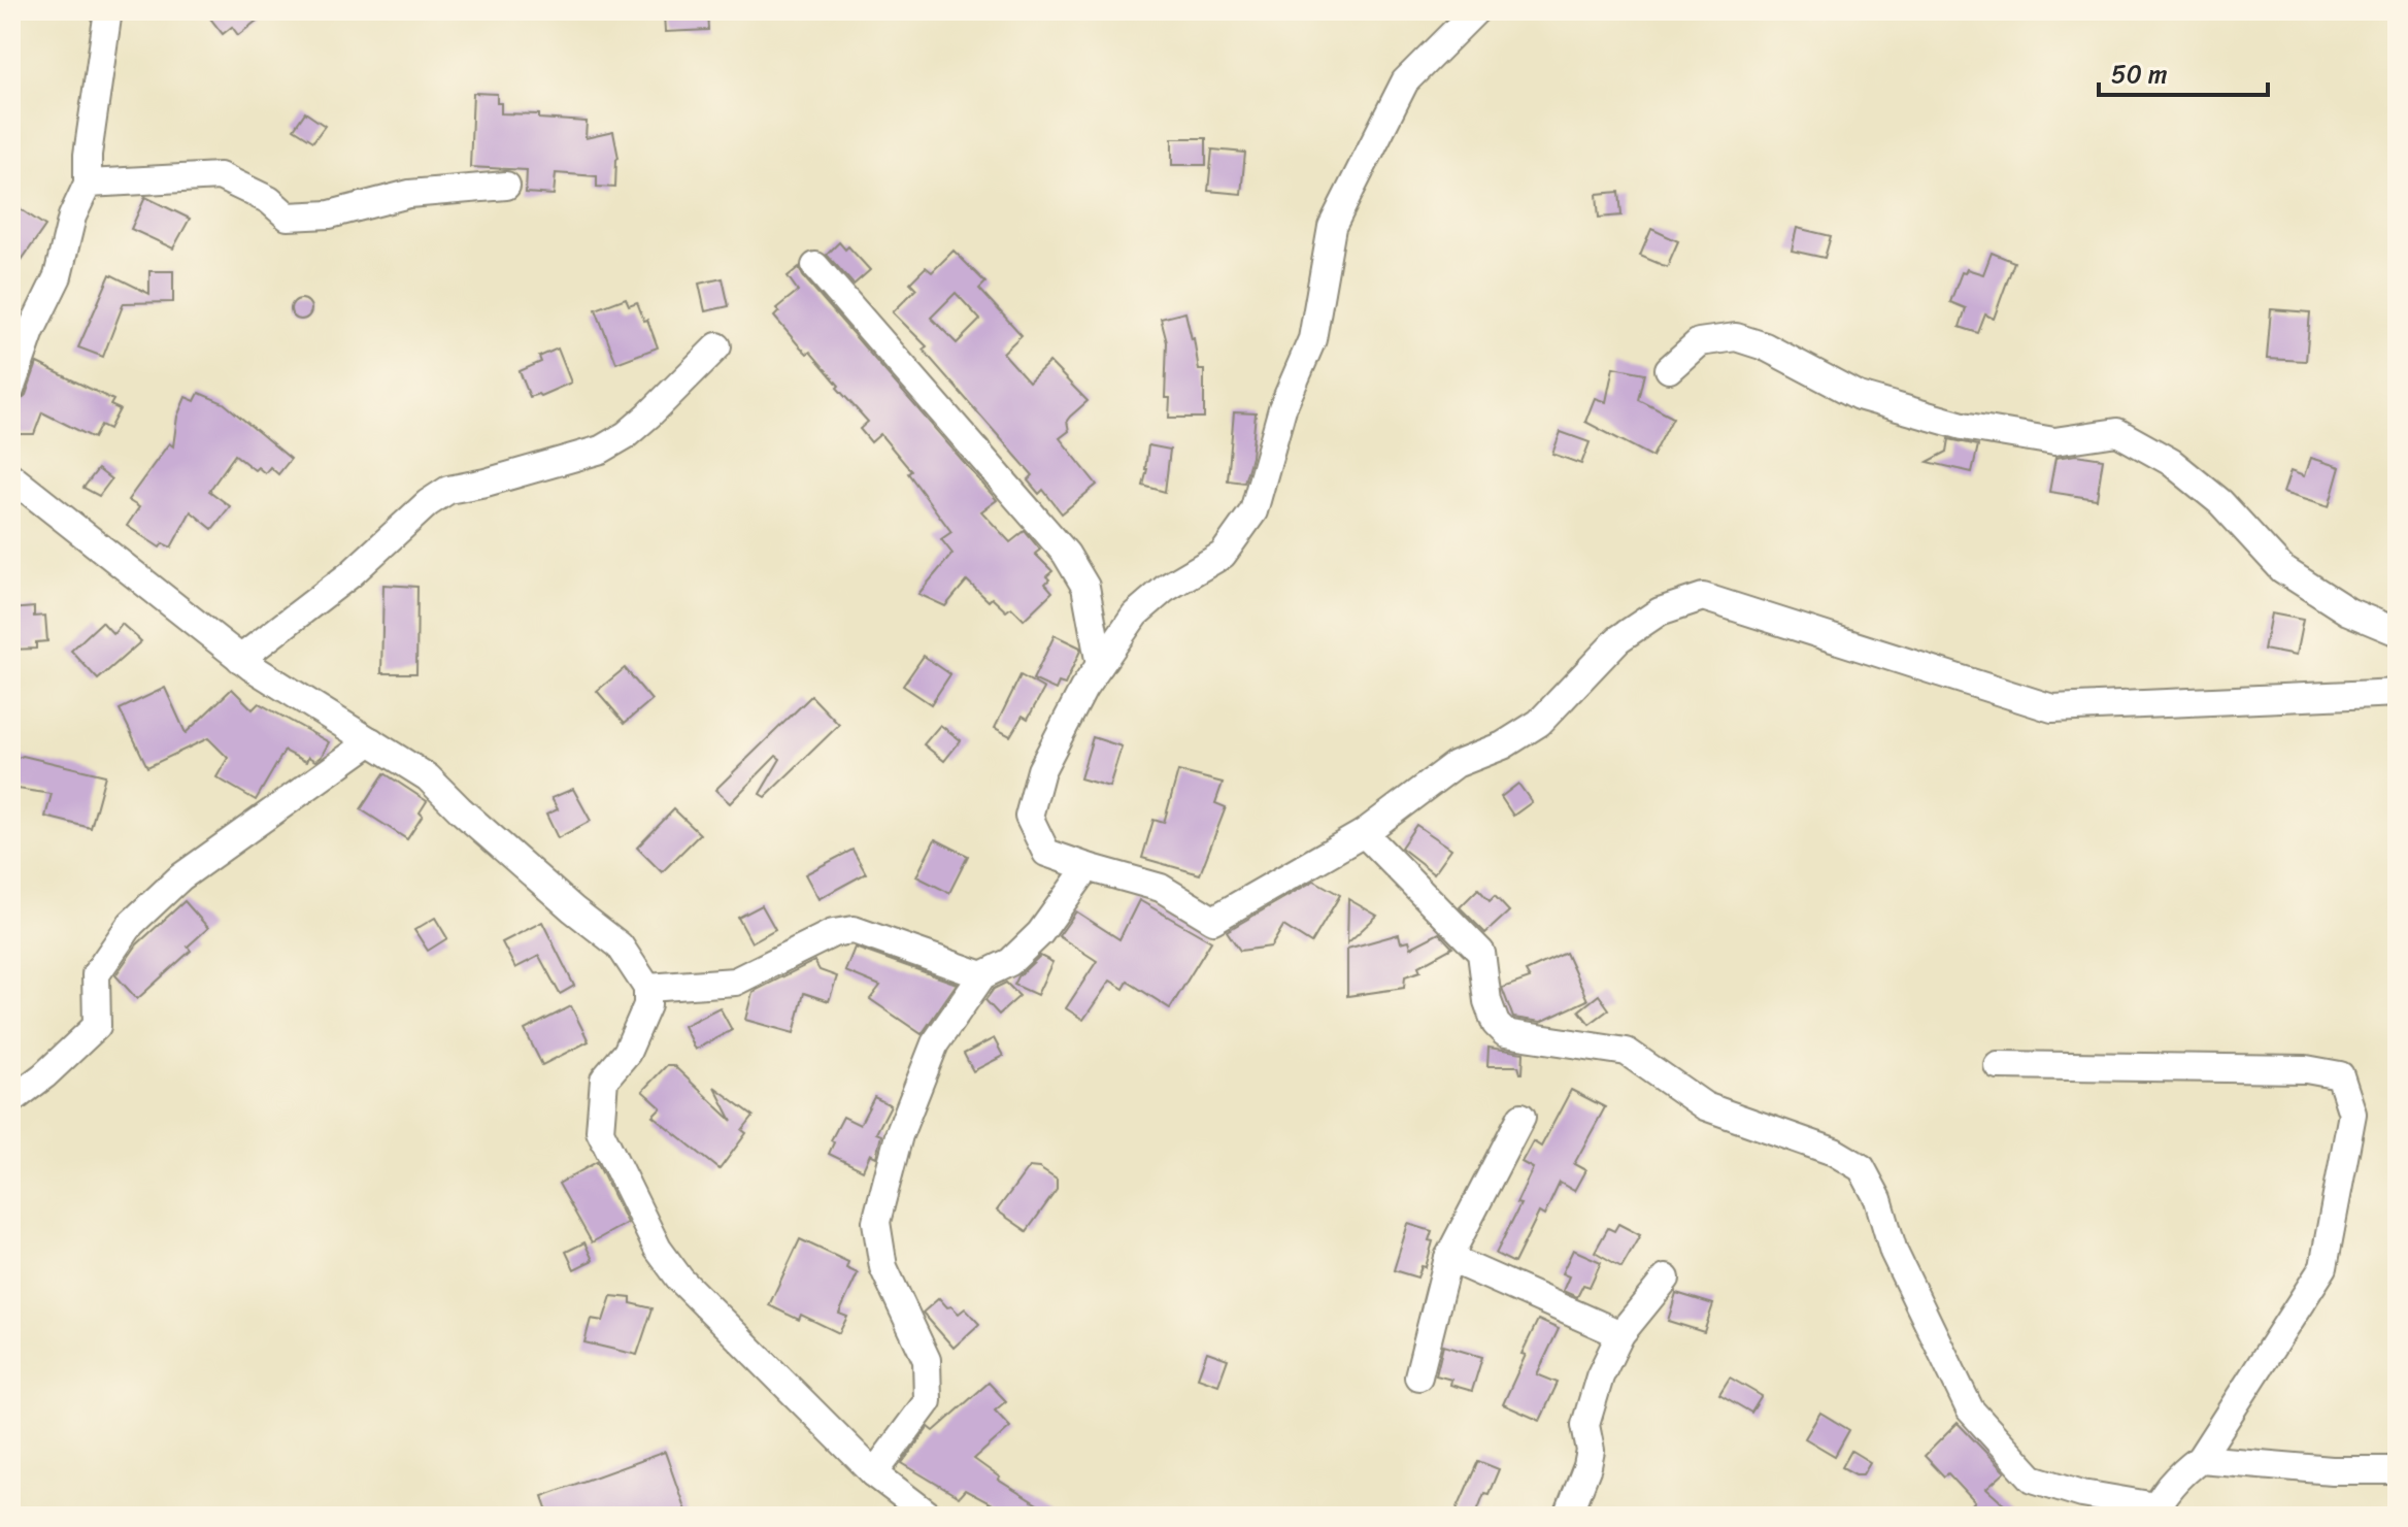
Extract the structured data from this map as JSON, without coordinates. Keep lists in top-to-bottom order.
{
  "scale_bar": "50 m"
}
